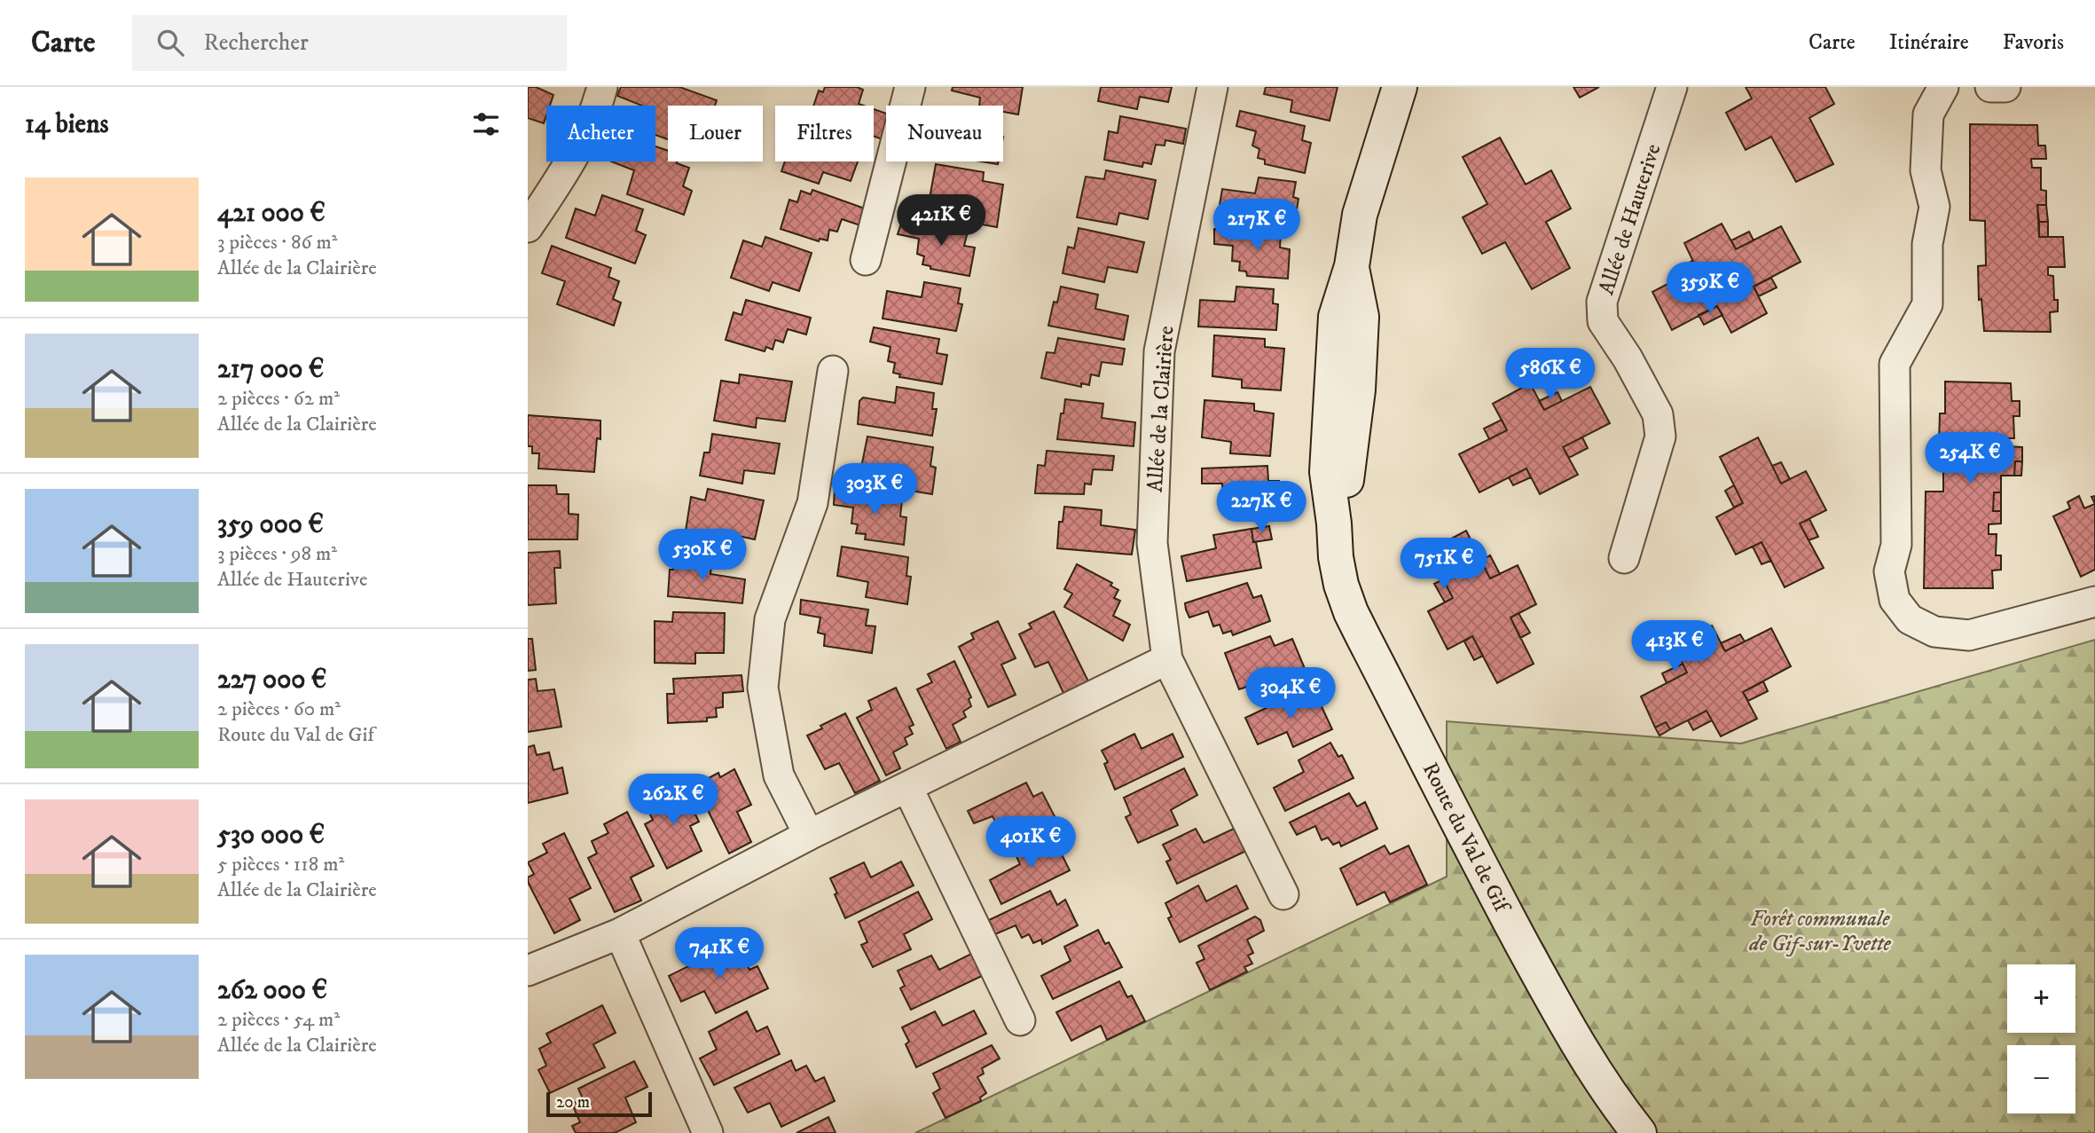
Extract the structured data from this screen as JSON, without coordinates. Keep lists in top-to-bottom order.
{
  "streets": {
    "street": ["Allée de Hauterive", "Allée de la Clairière", "Route du Val de Gif"]
  },
  "parks": ["Forêt communale de Gif-sur-Yvette"],
  "scale_bar": "20 m",
  "page": {
    "header": "Carte",
    "search": "Rechercher",
    "nav": ["Carte", "Itinéraire", "Favoris"],
    "heading": "14 biens",
    "chip": [
      "Acheter",
      "Louer",
      "Filtres",
      "Nouveau"
    ],
    "list": [
      {
        "name": "421 000 €",
        "note": "3 pièces · 86 m² · Allée de la Clairière"
      },
      {
        "name": "217 000 €",
        "note": "2 pièces · 62 m² · Allée de la Clairière"
      },
      {
        "name": "359 000 €",
        "note": "3 pièces · 98 m² · Allée de Hauterive"
      },
      {
        "name": "227 000 €",
        "note": "2 pièces · 60 m² · Route du Val de Gif"
      },
      {
        "name": "530 000 €",
        "note": "5 pièces · 118 m² · Allée de la Clairière"
      },
      {
        "name": "262 000 €",
        "note": "2 pièces · 54 m² · Allée de la Clairière"
      }
    ],
    "price": [
      "421K €",
      "217K €",
      "359K €",
      "586K €",
      "254K €",
      "303K €",
      "227K €",
      "530K €",
      "751K €",
      "413K €",
      "304K €",
      "262K €",
      "401K €",
      "741K €"
    ],
    "map_buttons": ["+", "−"],
    "scale": "20 m"
  }
}
